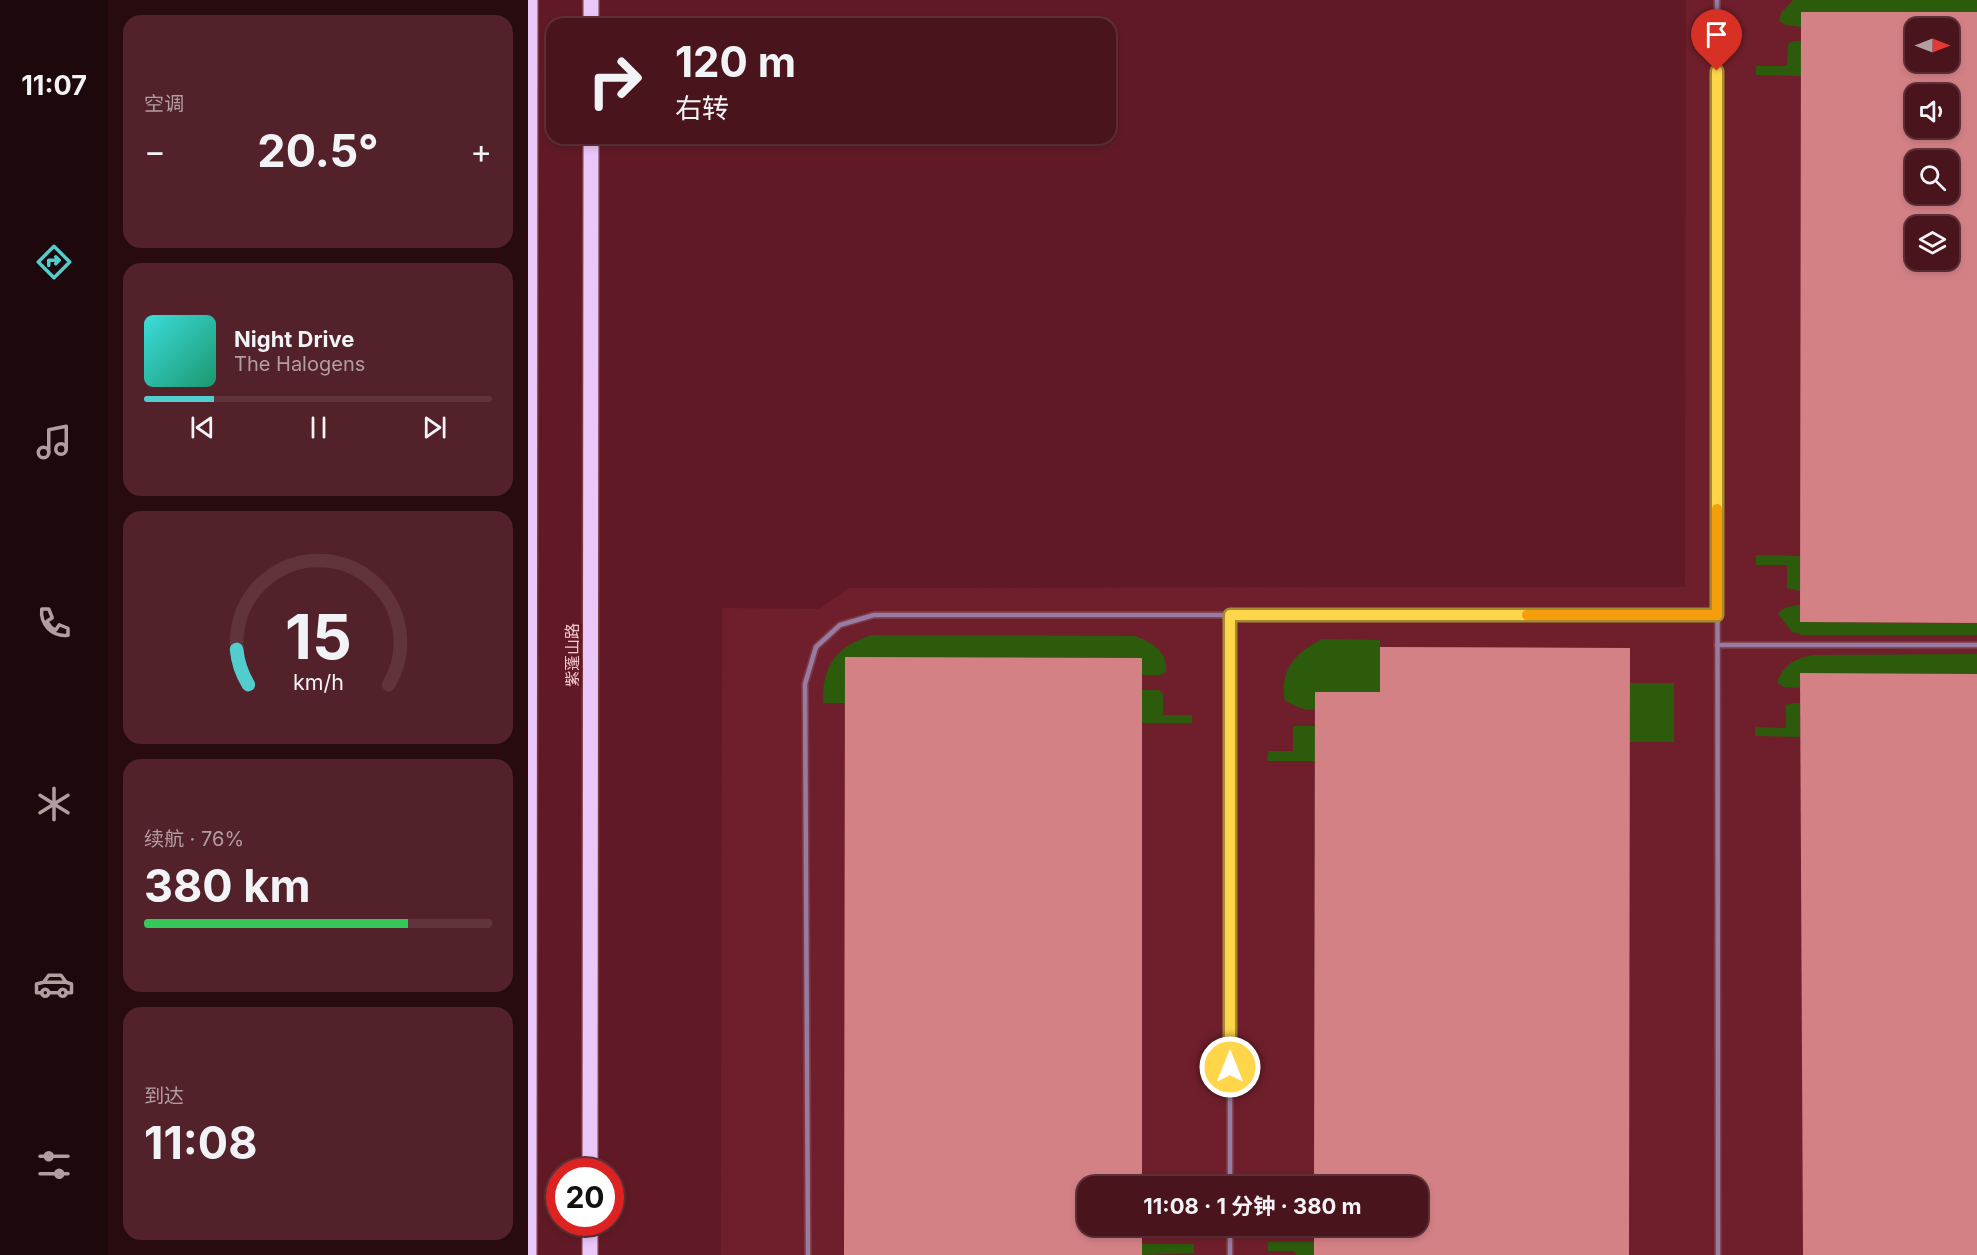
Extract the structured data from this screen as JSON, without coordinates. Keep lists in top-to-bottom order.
{
  "streets": {
    "main road": ["紫蓬山路"]
  },
  "north": "right",
  "page": {
    "tabs": "11:07",
    "tile": [
      "空调",
      ["续航 · 76%", "380 km"],
      ["到达", "11:08"]
    ],
    "turn": ["120 m", "右转"],
    "heat": ["−", "20.5°", "+"],
    "song": ["Night Drive", "The Halogens"],
    "limit": "20",
    "trip": "11:08 · 1 分钟 · 380 m",
    "gauge": ["15", "km/h"]
  }
}
